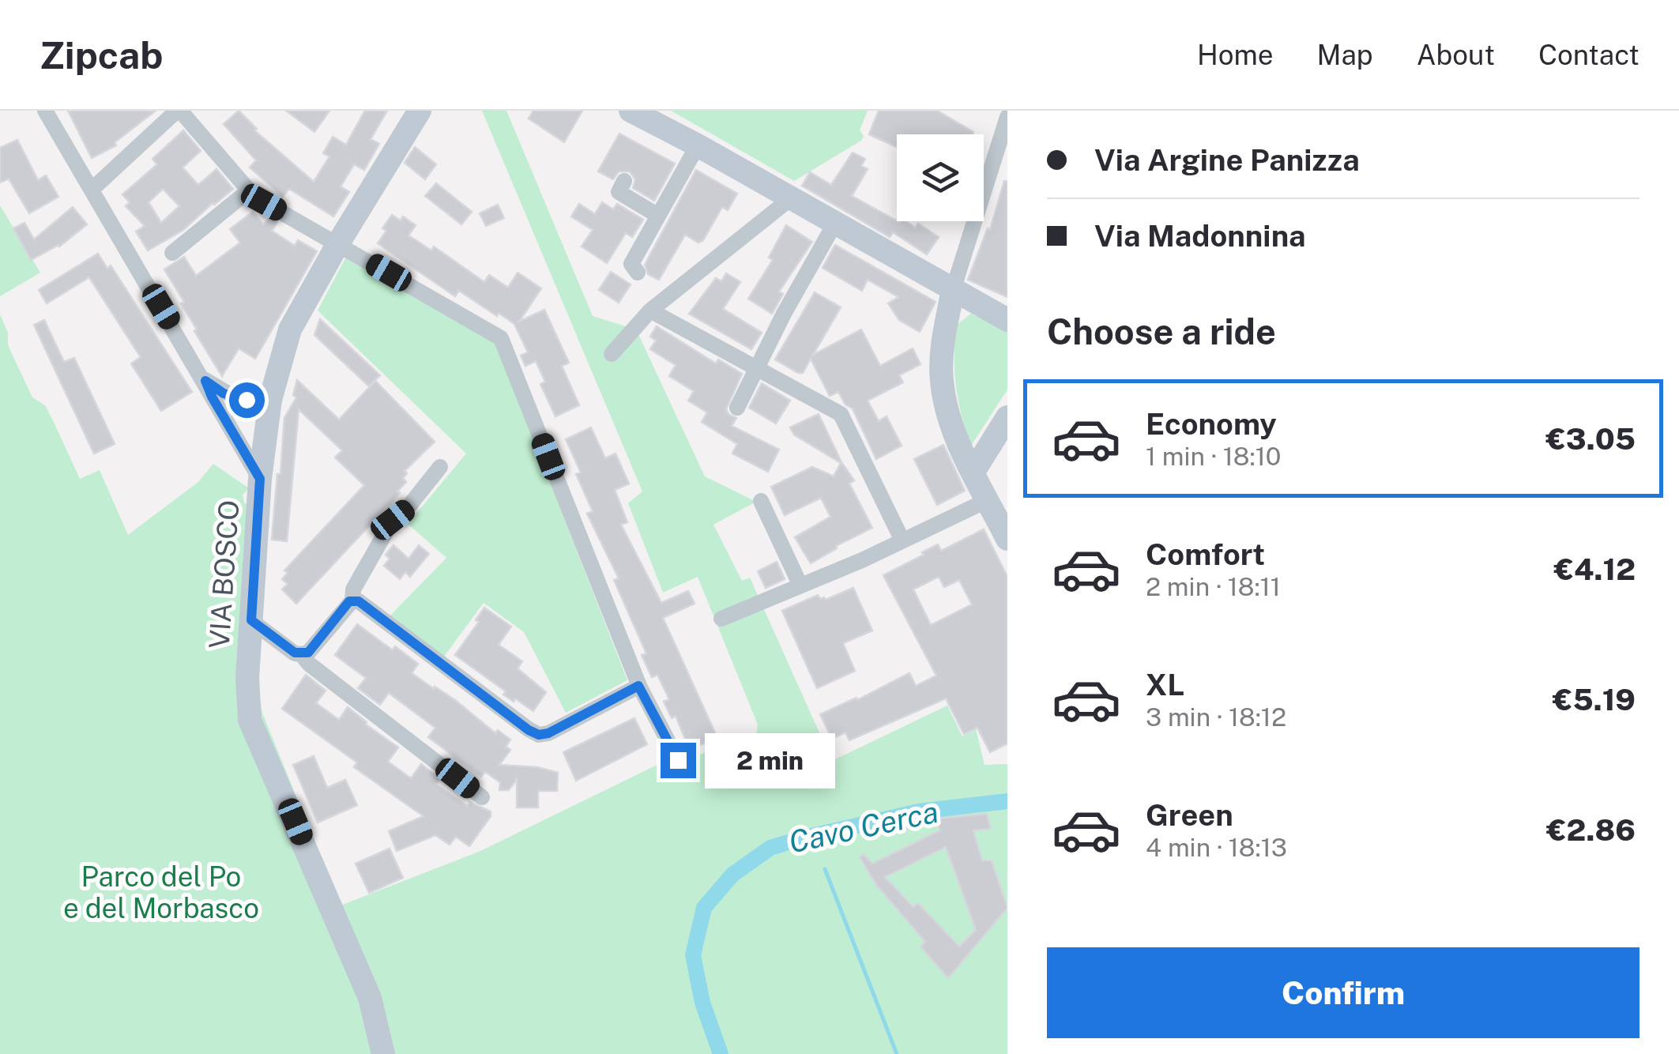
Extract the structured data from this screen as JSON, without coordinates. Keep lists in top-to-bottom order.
{
  "streets": {
    "street": ["VIA BOSCO"]
  },
  "water": ["Cavo Cerca"],
  "parks": ["Parco del Po e del Morbasco"],
  "page": {
    "header": "Zipcab",
    "nav": [
      "Home",
      "Map",
      "About",
      "Contact"
    ],
    "banner": ["Via Argine Panizza", "Via Madonnina"],
    "heading": "Choose a ride",
    "list": [
      {
        "name": "Economy",
        "note": "1 min · 18:10",
        "value": "€3.05"
      },
      {
        "name": "Comfort",
        "note": "2 min · 18:11",
        "value": "€4.12"
      },
      {
        "name": "XL",
        "note": "3 min · 18:12",
        "value": "€5.19"
      },
      {
        "name": "Green",
        "note": "4 min · 18:13",
        "value": "€2.86"
      }
    ],
    "bubble": "2 min",
    "buttons": "Confirm"
  }
}
